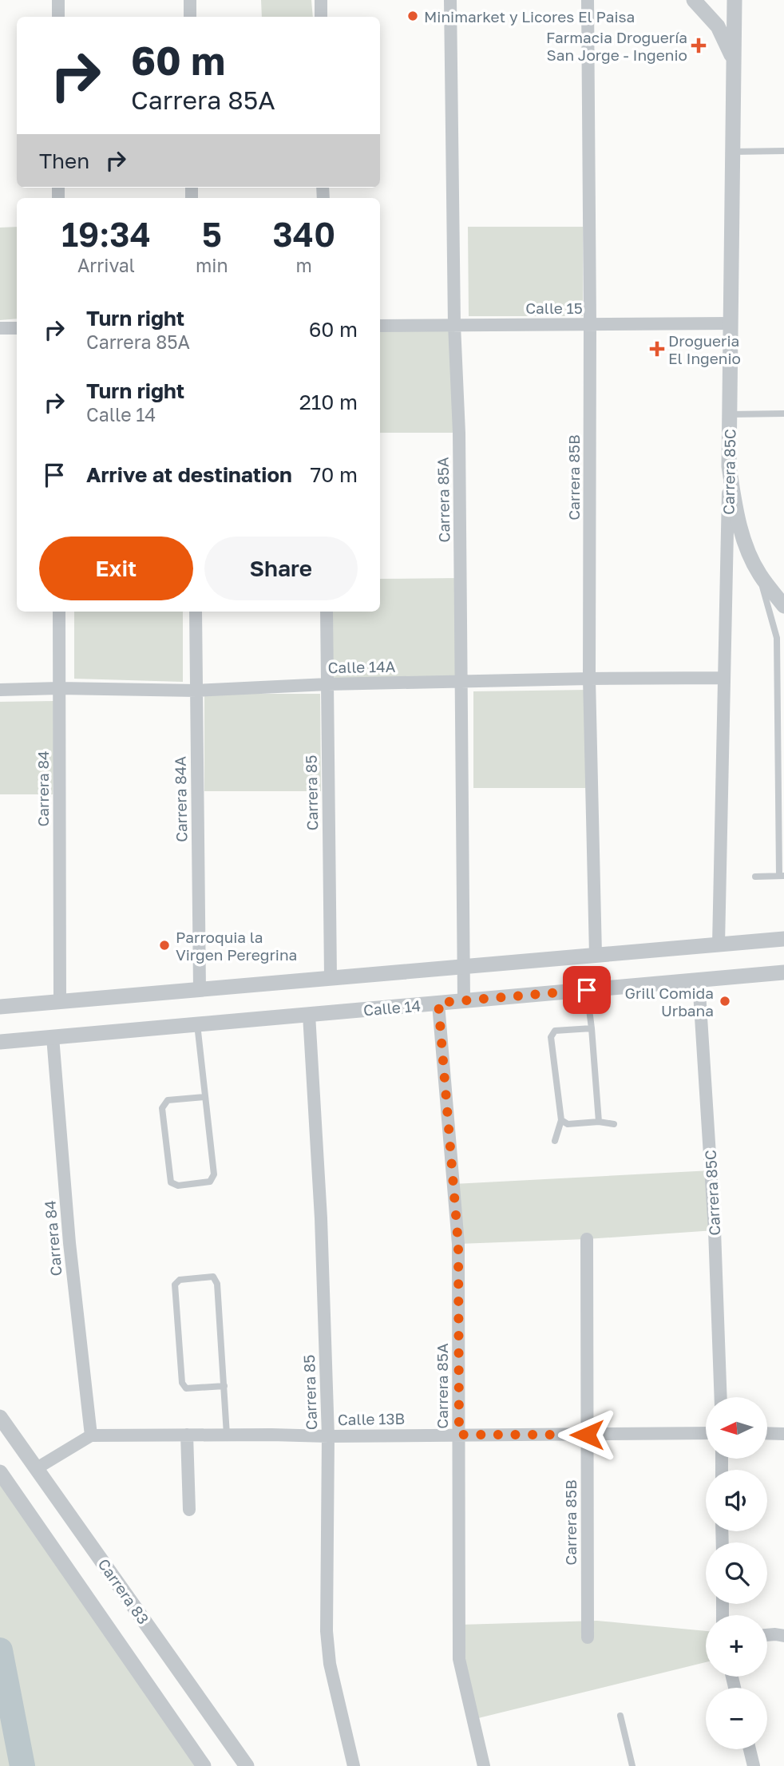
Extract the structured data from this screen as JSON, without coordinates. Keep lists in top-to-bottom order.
{
  "streets": {
    "street": [
      "Calle 15",
      "Carrera 85C",
      "Carrera 85B",
      "Carrera 85A",
      "Calle 14A",
      "Carrera 84",
      "Carrera 85",
      "Carrera 84A",
      "Calle 14",
      "Calle 13B",
      "Carrera 83"
    ]
  },
  "crossings": [
    ["Calle 15", "Carrera 85C"],
    ["Calle 15", "Carrera 85B"],
    ["Calle 15", "Carrera 85A"],
    ["Carrera 85C", "Calle 14A"],
    ["Carrera 85C", "Calle 14"],
    ["Carrera 85B", "Calle 14A"],
    ["Carrera 85B", "Calle 13B"],
    ["Carrera 85A", "Calle 14A"],
    ["Carrera 85A", "Calle 14"],
    ["Carrera 85A", "Calle 13B"],
    ["Calle 14A", "Carrera 84"],
    ["Calle 14A", "Carrera 85"],
    ["Calle 14A", "Carrera 84A"],
    ["Carrera 84", "Calle 14"],
    ["Carrera 84", "Calle 13B"],
    ["Carrera 85", "Calle 14"],
    ["Carrera 85", "Calle 13B"]
  ],
  "places": {
    "other": ["Minimarket y Licores El Paisa", "Parroquia la Virgen Peregrina", "Grill Comida Urbana"],
    "health": ["Farmacia Droguería San Jorge - Ingenio", "Drogueria El Ingenio"]
  },
  "north": "left",
  "page": {
    "turn": ["60 m", "Carrera 85A"],
    "then": "Then",
    "eta": [
      "19:34",
      "Arrival",
      "5",
      "min",
      "340",
      "m"
    ],
    "list": [
      {
        "name": "Turn right",
        "note": "Carrera 85A",
        "value": "60 m"
      },
      {
        "name": "Turn right",
        "note": "Calle 14",
        "value": "210 m"
      },
      {
        "name": "Arrive at destination",
        "value": "70 m"
      }
    ],
    "buttons": ["Exit", "Share"],
    "map_buttons": ["+", "−"]
  }
}
